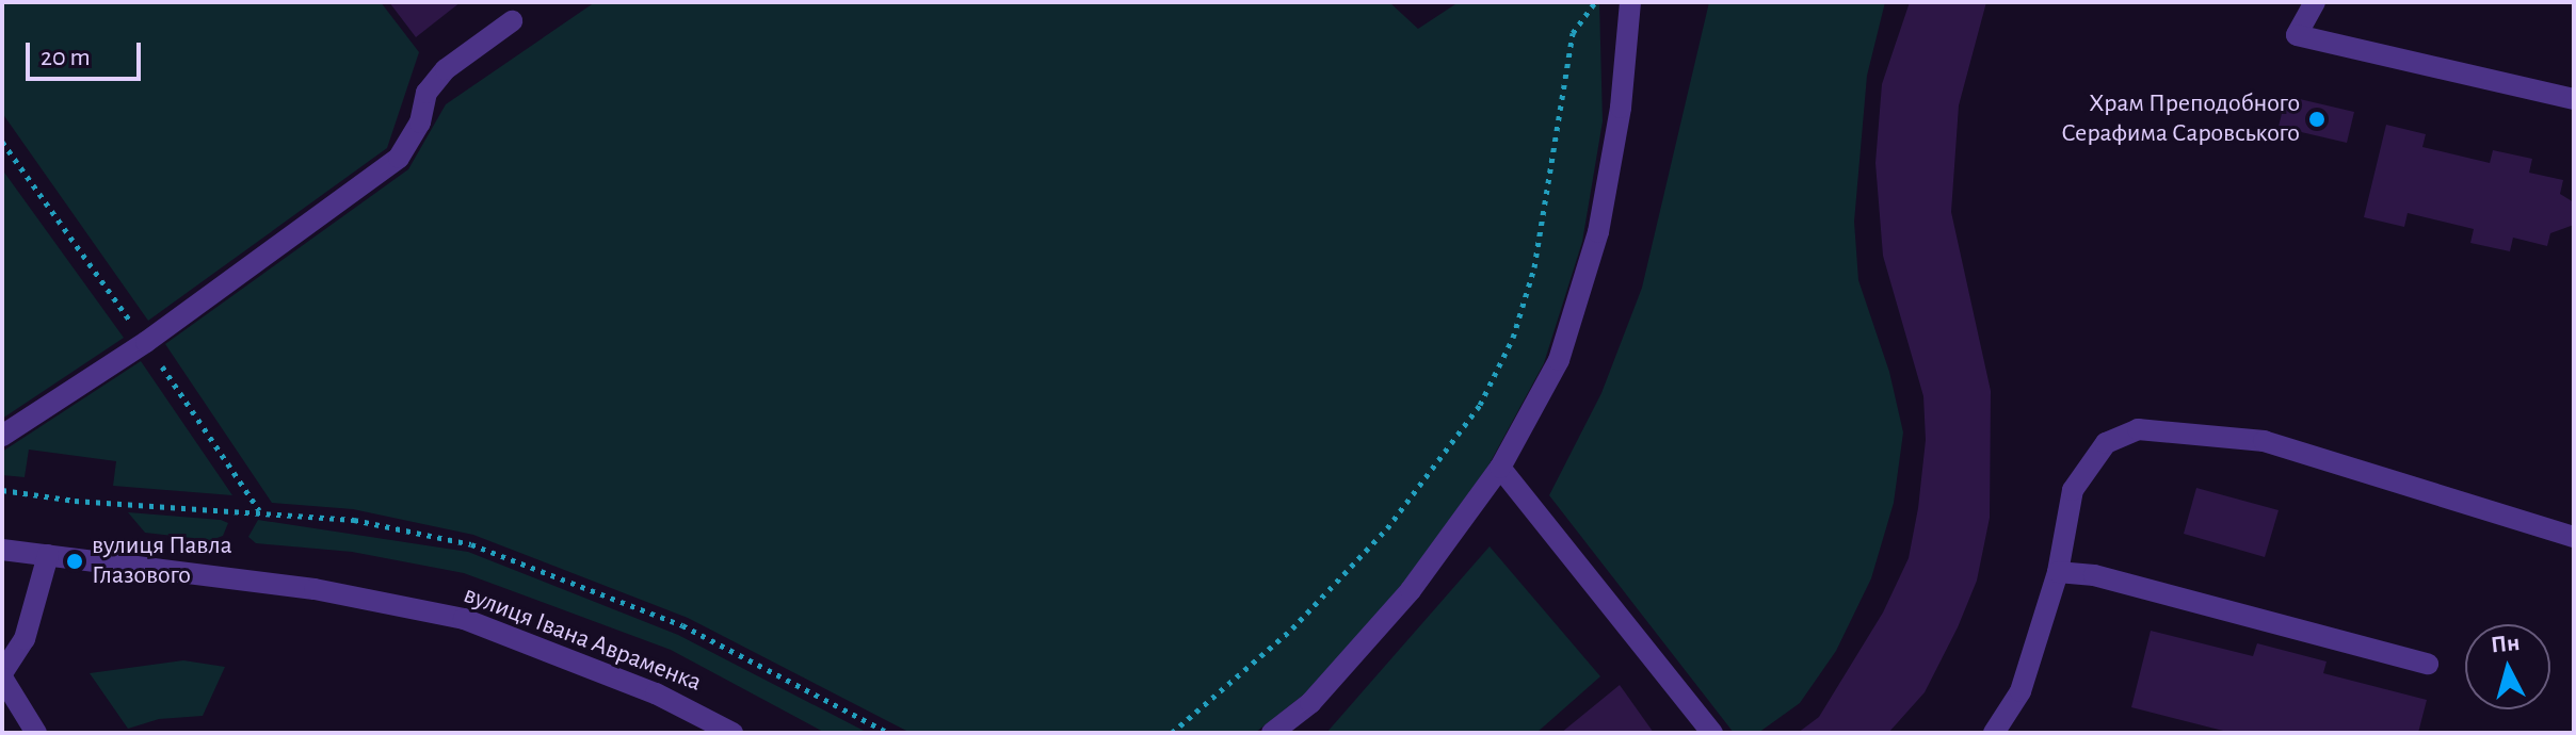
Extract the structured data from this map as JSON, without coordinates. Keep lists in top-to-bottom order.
{
  "streets": {
    "street": ["вулиця Івана Авраменка"]
  },
  "places": ["Храм Преподобного Серафима Саровського", "вулиця Павла Глазового"],
  "scale_bar": "20 m",
  "north": "top"
}
